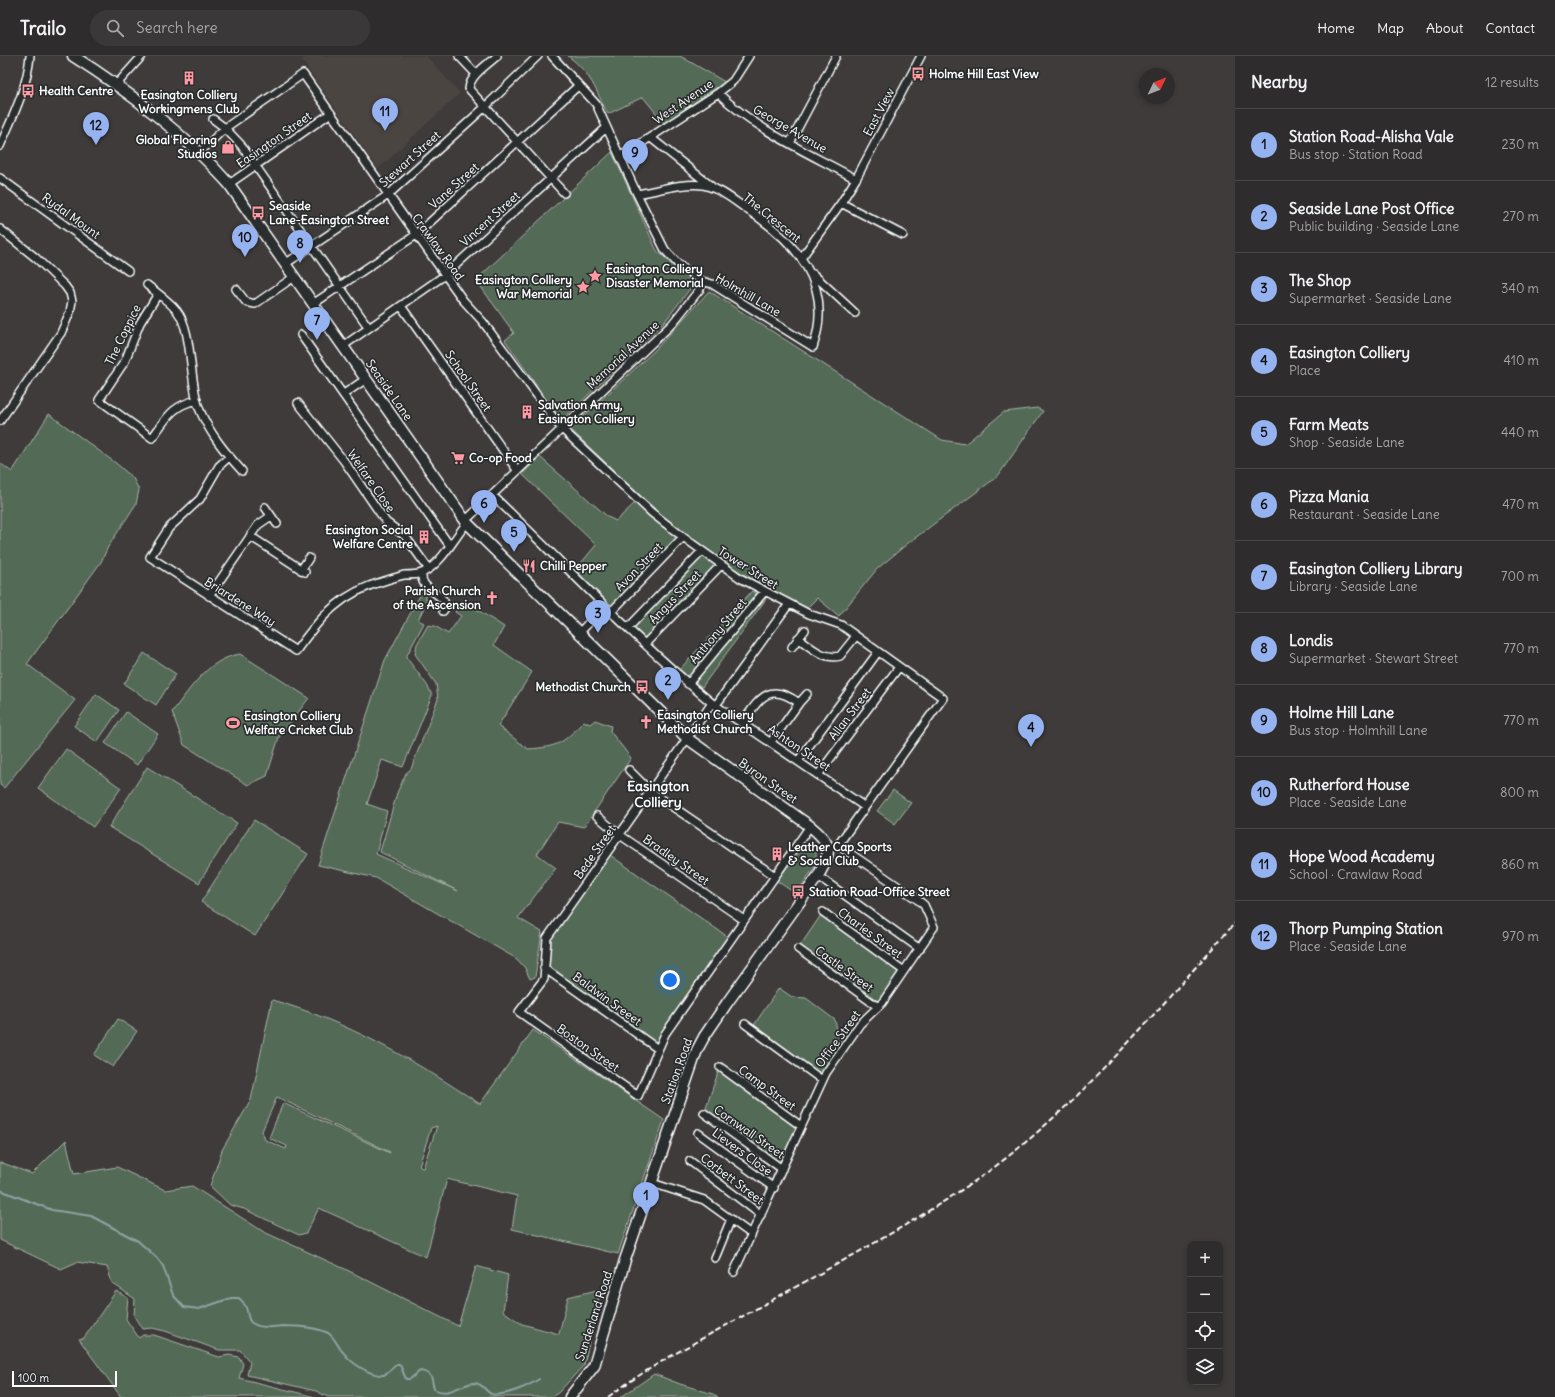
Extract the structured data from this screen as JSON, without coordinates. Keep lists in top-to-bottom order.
{
  "streets": {
    "main road": [
      "Seaside Lane",
      "Byron Street",
      "Station Road",
      "Sunderland Road"
    ],
    "street": [
      "West Avenue",
      "East View",
      "George Avenue",
      "Easington Street",
      "Stewart Street",
      "Vane Street",
      "Rydal Mount",
      "The Crescent",
      "Vincent Street",
      "Crawlaw Road",
      "Holmhill Lane",
      "The Coppice",
      "Memorial Avenue",
      "School Street",
      "Welfare Close",
      "Avon Street",
      "Tower Street",
      "Angus Street",
      "Briardene Way",
      "Anthony Street",
      "Allan Street",
      "Ashton Street",
      "Bede Street",
      "Bradley Street",
      "Charles Street",
      "Castle Street",
      "Baldwin Sreeet",
      "Office Street",
      "Boston Street",
      "Camp Street",
      "Cornwall Street",
      "Lievers Close",
      "Corbett Street"
    ]
  },
  "crossings": [
    ["West Avenue", "George Avenue"],
    ["West Avenue", "Holmhill Lane"],
    ["East View", "George Avenue"],
    ["East View", "The Crescent"],
    ["Easington Street", "Crawlaw Road"],
    ["Easington Street", "Seaside Lane"],
    ["Stewart Street", "Crawlaw Road"],
    ["Stewart Street", "Seaside Lane"],
    ["Vane Street", "Crawlaw Road"],
    ["Vane Street", "Holmhill Lane"],
    ["Vane Street", "Seaside Lane"],
    ["The Crescent", "Holmhill Lane"],
    ["Vincent Street", "Crawlaw Road"],
    ["Vincent Street", "Holmhill Lane"],
    ["Vincent Street", "School Street"],
    ["Vincent Street", "Seaside Lane"],
    ["Crawlaw Road", "Memorial Avenue"],
    ["Crawlaw Road", "Tower Street"],
    ["Holmhill Lane", "Memorial Avenue"],
    ["Memorial Avenue", "School Street"],
    ["Memorial Avenue", "Seaside Lane"],
    ["Memorial Avenue", "Welfare Close"],
    ["Memorial Avenue", "Tower Street"],
    ["Memorial Avenue", "Briardene Way"],
    ["Memorial Avenue", "Ashton Street"],
    ["Seaside Lane", "Byron Street"],
    ["Seaside Lane", "Bede Street"],
    ["Avon Street", "Tower Street"],
    ["Avon Street", "Ashton Street"],
    ["Tower Street", "Angus Street"],
    ["Tower Street", "Anthony Street"],
    ["Tower Street", "Allan Street"],
    ["Tower Street", "Ashton Street"],
    ["Tower Street", "Bede Street"],
    ["Angus Street", "Ashton Street"],
    ["Anthony Street", "Ashton Street"],
    ["Allan Street", "Ashton Street"],
    ["Ashton Street", "Bede Street"],
    ["Byron Street", "Bede Street"],
    ["Byron Street", "Station Road"],
    ["Bede Street", "Bradley Street"],
    ["Bede Street", "Baldwin Sreeet"],
    ["Bede Street", "Boston Street"],
    ["Charles Street", "Office Street"],
    ["Castle Street", "Office Street"],
    ["Baldwin Sreeet", "Boston Street"],
    ["Office Street", "Camp Street"],
    ["Office Street", "Cornwall Street"],
    ["Office Street", "Lievers Close"],
    ["Office Street", "Corbett Street"],
    ["Station Road", "Sunderland Road"]
  ],
  "districts": ["Easington Colliery"],
  "places": {
    "bus stop": [
      "Holme Hill East View",
      "Health Centre",
      "Seaside Lane-Easington Street",
      "Methodist Church",
      "Station Road-Office Street"
    ],
    "building": [
      "Easington Colliery Workingmens Club",
      "Salvation Army, Easington Colliery",
      "Easington Social Welfare Centre",
      "Leather Cap Sports & Social Club"
    ],
    "shop": ["Global Flooring Studios"],
    "place": ["Easington Colliery Disaster Memorial", "Easington Colliery War Memorial"],
    "supermarket": ["Co-op Food"],
    "restaurant": ["Chilli Pepper"],
    "church": ["Parish Church of the Ascension", "Easington Colliery Methodist Church"],
    "sports": ["Easington Colliery Welfare Cricket Club"]
  },
  "scale_bar": "100 m",
  "north": "top right",
  "page": {
    "header": "Trailo",
    "search": "Search here",
    "nav": [
      "Home",
      "Map",
      "About",
      "Contact"
    ],
    "heading": ["Nearby", "12 results"],
    "pins": [
      "11",
      "12",
      "9",
      "10",
      "8",
      "7",
      "6",
      "5",
      "3",
      "2",
      "4",
      "1"
    ],
    "list": [
      {
        "mark": "1",
        "name": "Station Road-Alisha Vale",
        "note": "Bus stop · Station Road",
        "value": "230 m"
      },
      {
        "mark": "2",
        "name": "Seaside Lane Post Office",
        "note": "Public building · Seaside Lane",
        "value": "270 m"
      },
      {
        "mark": "3",
        "name": "The Shop",
        "note": "Supermarket · Seaside Lane",
        "value": "340 m"
      },
      {
        "mark": "4",
        "name": "Easington Colliery",
        "note": "Place",
        "value": "410 m"
      },
      {
        "mark": "5",
        "name": "Farm Meats",
        "note": "Shop · Seaside Lane",
        "value": "440 m"
      },
      {
        "mark": "6",
        "name": "Pizza Mania",
        "note": "Restaurant · Seaside Lane",
        "value": "470 m"
      },
      {
        "mark": "7",
        "name": "Easington Colliery Library",
        "note": "Library · Seaside Lane",
        "value": "700 m"
      },
      {
        "mark": "8",
        "name": "Londis",
        "note": "Supermarket · Stewart Street",
        "value": "770 m"
      },
      {
        "mark": "9",
        "name": "Holme Hill Lane",
        "note": "Bus stop · Holmhill Lane",
        "value": "770 m"
      },
      {
        "mark": "10",
        "name": "Rutherford House",
        "note": "Place · Seaside Lane",
        "value": "800 m"
      },
      {
        "mark": "11",
        "name": "Hope Wood Academy",
        "note": "School · Crawlaw Road",
        "value": "860 m"
      },
      {
        "mark": "12",
        "name": "Thorp Pumping Station",
        "note": "Place · Seaside Lane",
        "value": "970 m"
      }
    ],
    "map_buttons": ["+", "−"],
    "scale": "100 m"
  }
}
